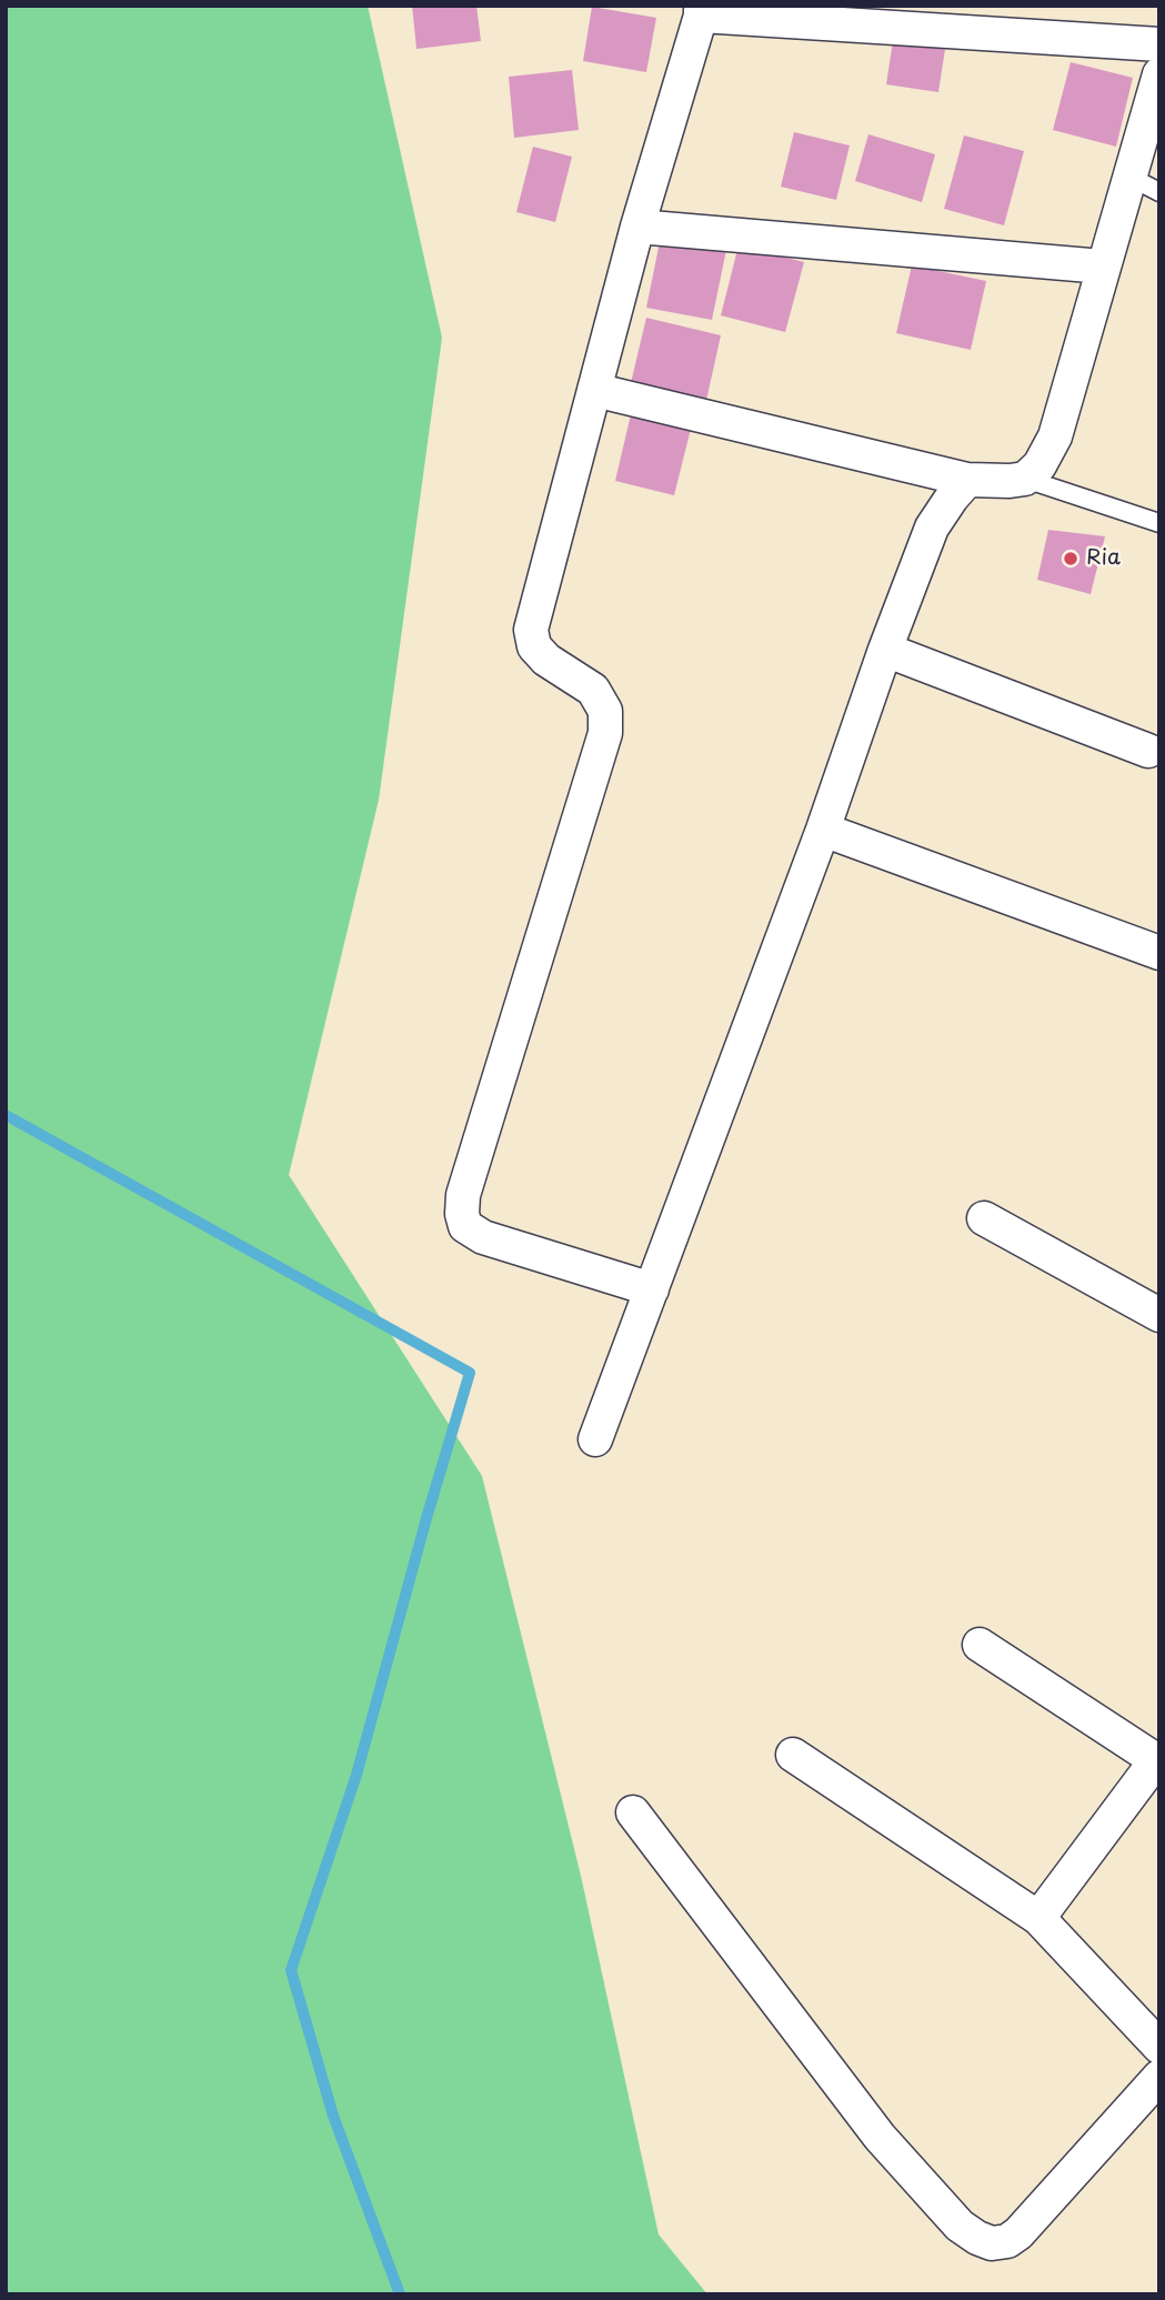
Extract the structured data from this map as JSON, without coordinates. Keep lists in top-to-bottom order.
{
  "places": ["Ria"]
}
